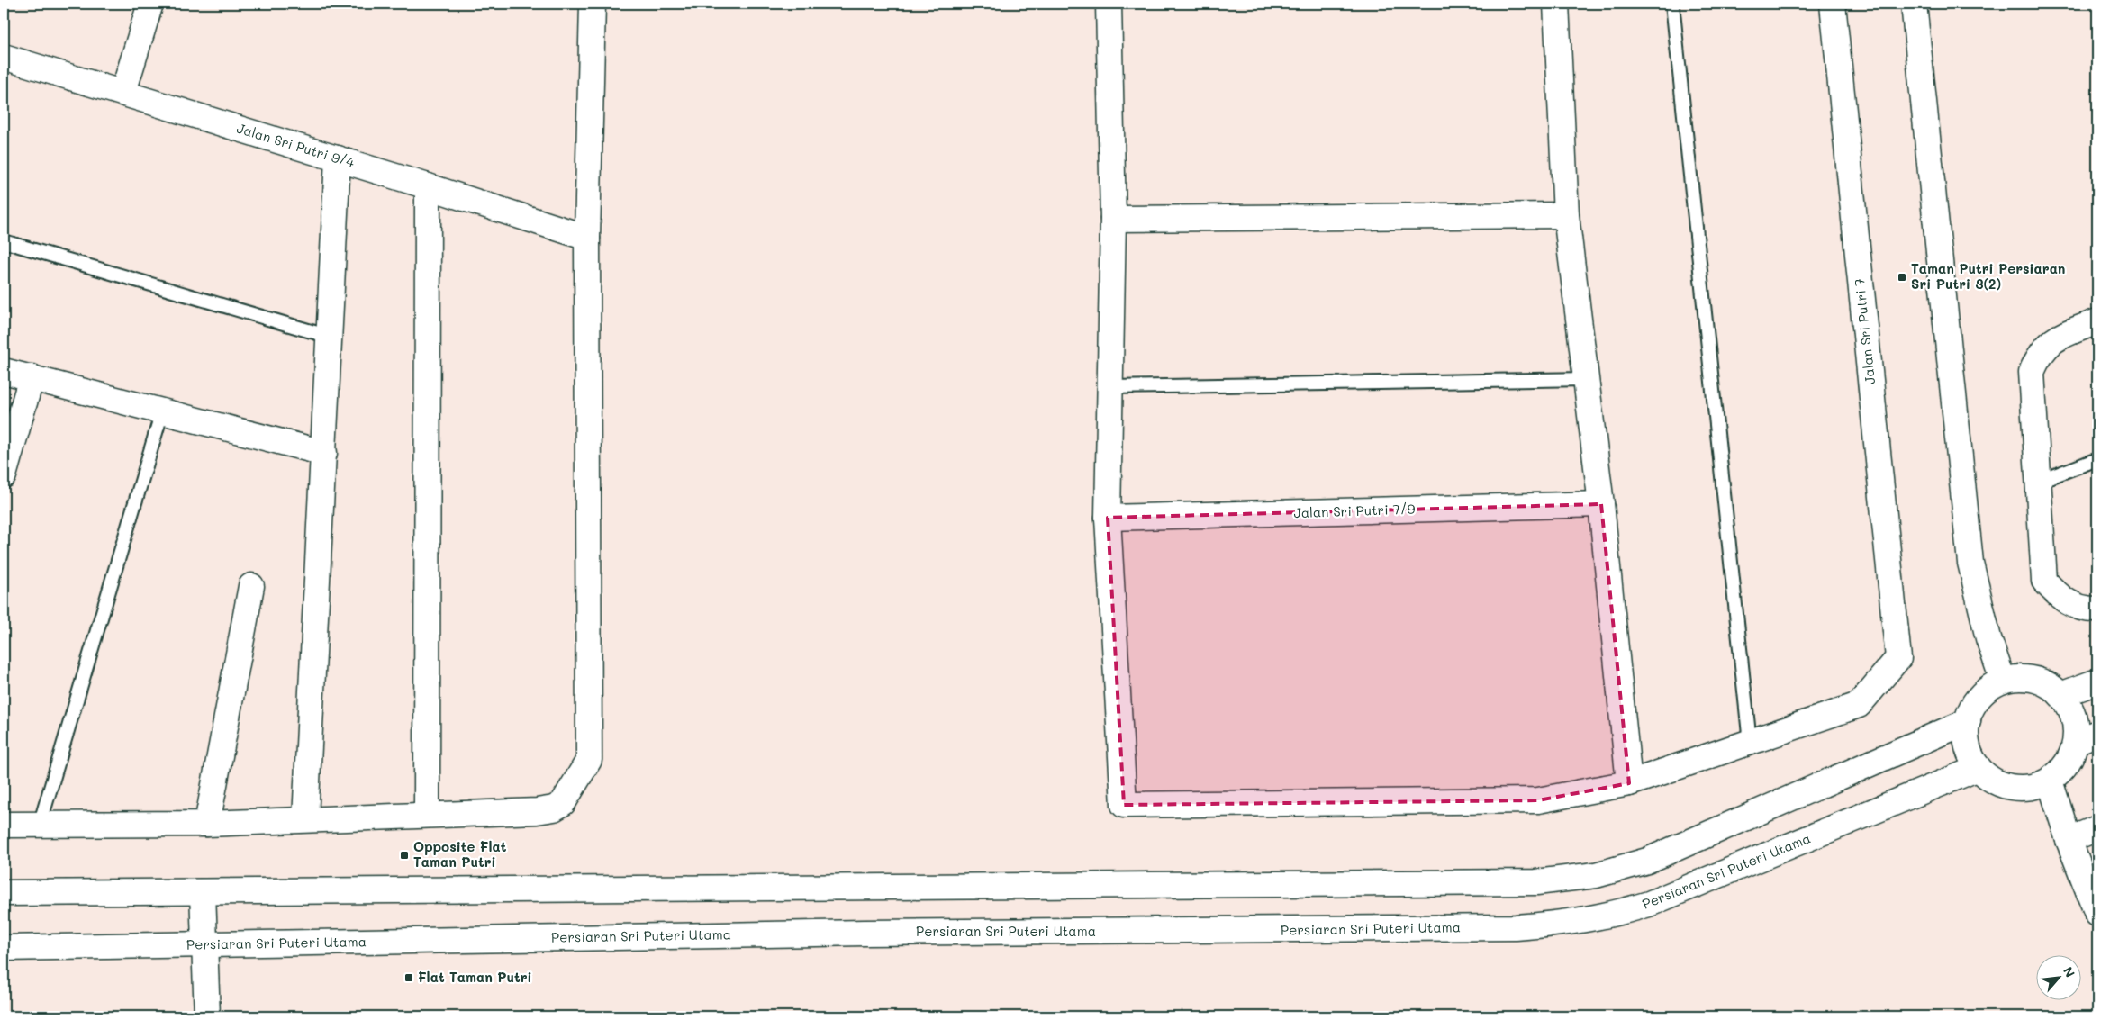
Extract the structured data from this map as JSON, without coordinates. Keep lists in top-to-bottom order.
{
  "streets": {
    "street": [
      "Jalan Sri Putri 9/4",
      "Jalan Sri Putri 7",
      "Jalan Sri Putri 7/9",
      "Persiaran Sri Puteri Utama"
    ]
  },
  "places": {
    "transit": ["Taman Putri Persiaran Sri Putri 3(2)", "Opposite Flat Taman Putri", "Flat Taman Putri"]
  },
  "north": "top right"
}
